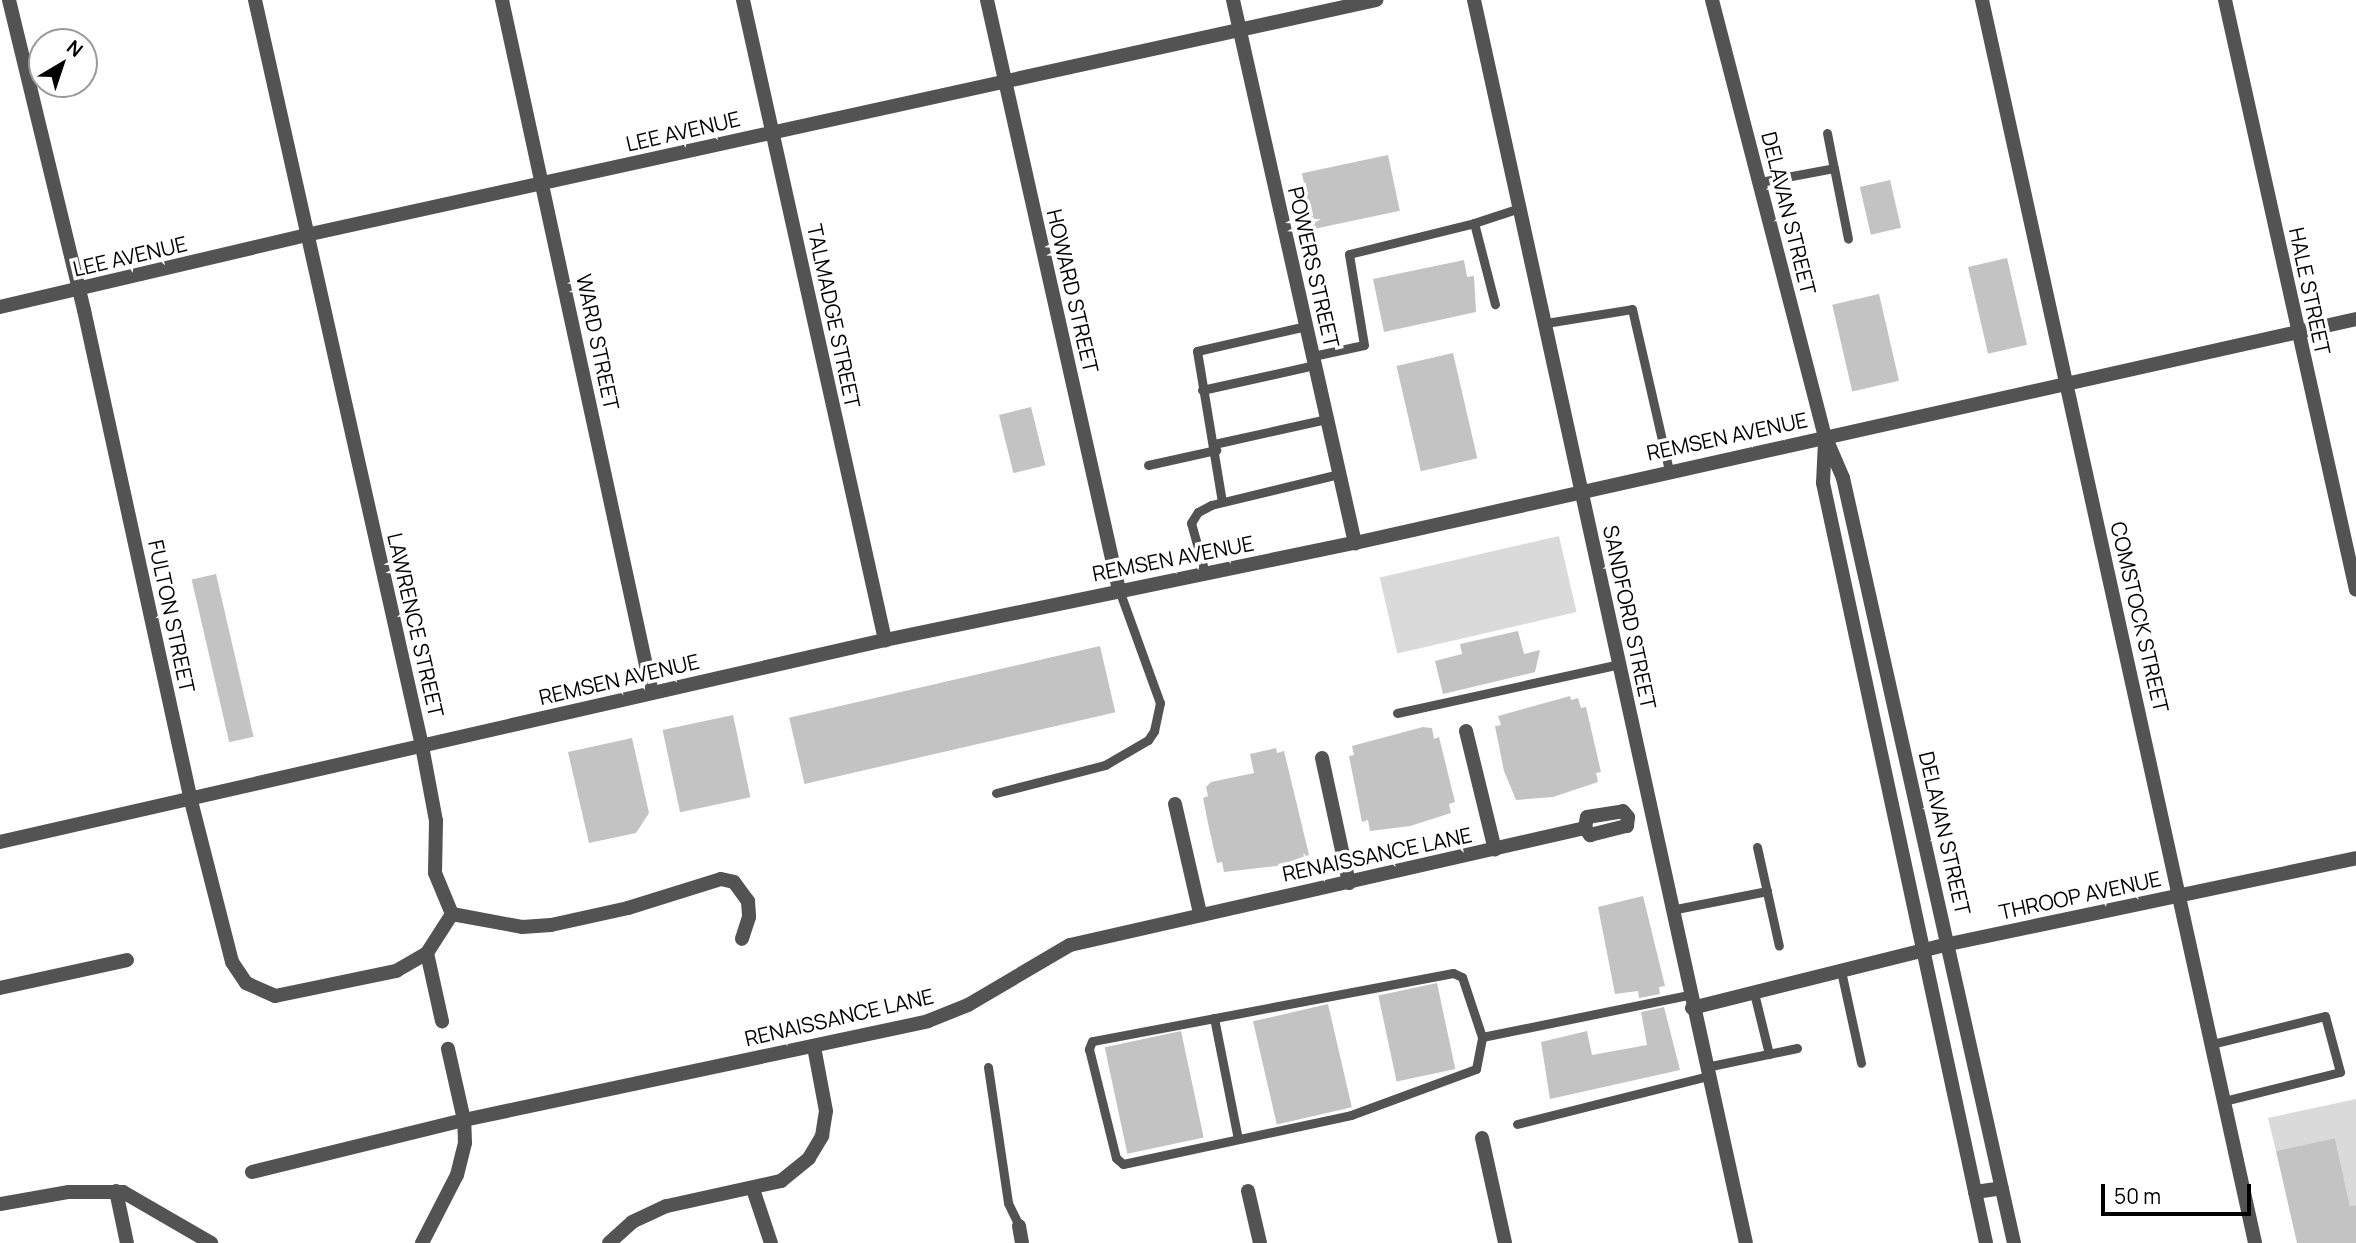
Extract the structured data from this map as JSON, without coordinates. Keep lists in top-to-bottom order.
{
  "streets": {
    "street": [
      "LEE AVENUE",
      "DELAVAN STREET",
      "POWERS STREET",
      "HOWARD STREET",
      "HALE STREET",
      "TALMADGE STREET",
      "WARD STREET",
      "REMSEN AVENUE",
      "FULTON STREET",
      "SANDFORD STREET",
      "COMSTOCK STREET",
      "LAWRENCE STREET",
      "RENAISSANCE LANE",
      "THROOP AVENUE"
    ]
  },
  "crossings": [
    ["LEE AVENUE", "POWERS STREET"],
    ["LEE AVENUE", "HOWARD STREET"],
    ["LEE AVENUE", "TALMADGE STREET"],
    ["LEE AVENUE", "WARD STREET"],
    ["LEE AVENUE", "FULTON STREET"],
    ["LEE AVENUE", "LAWRENCE STREET"],
    ["DELAVAN STREET", "REMSEN AVENUE"],
    ["DELAVAN STREET", "THROOP AVENUE"],
    ["POWERS STREET", "REMSEN AVENUE"],
    ["HOWARD STREET", "REMSEN AVENUE"],
    ["HALE STREET", "REMSEN AVENUE"],
    ["TALMADGE STREET", "REMSEN AVENUE"],
    ["WARD STREET", "REMSEN AVENUE"],
    ["REMSEN AVENUE", "FULTON STREET"],
    ["REMSEN AVENUE", "SANDFORD STREET"],
    ["REMSEN AVENUE", "COMSTOCK STREET"],
    ["REMSEN AVENUE", "LAWRENCE STREET"],
    ["SANDFORD STREET", "RENAISSANCE LANE"],
    ["SANDFORD STREET", "THROOP AVENUE"],
    ["COMSTOCK STREET", "THROOP AVENUE"]
  ],
  "scale_bar": "50 m",
  "north": "top right"
}
